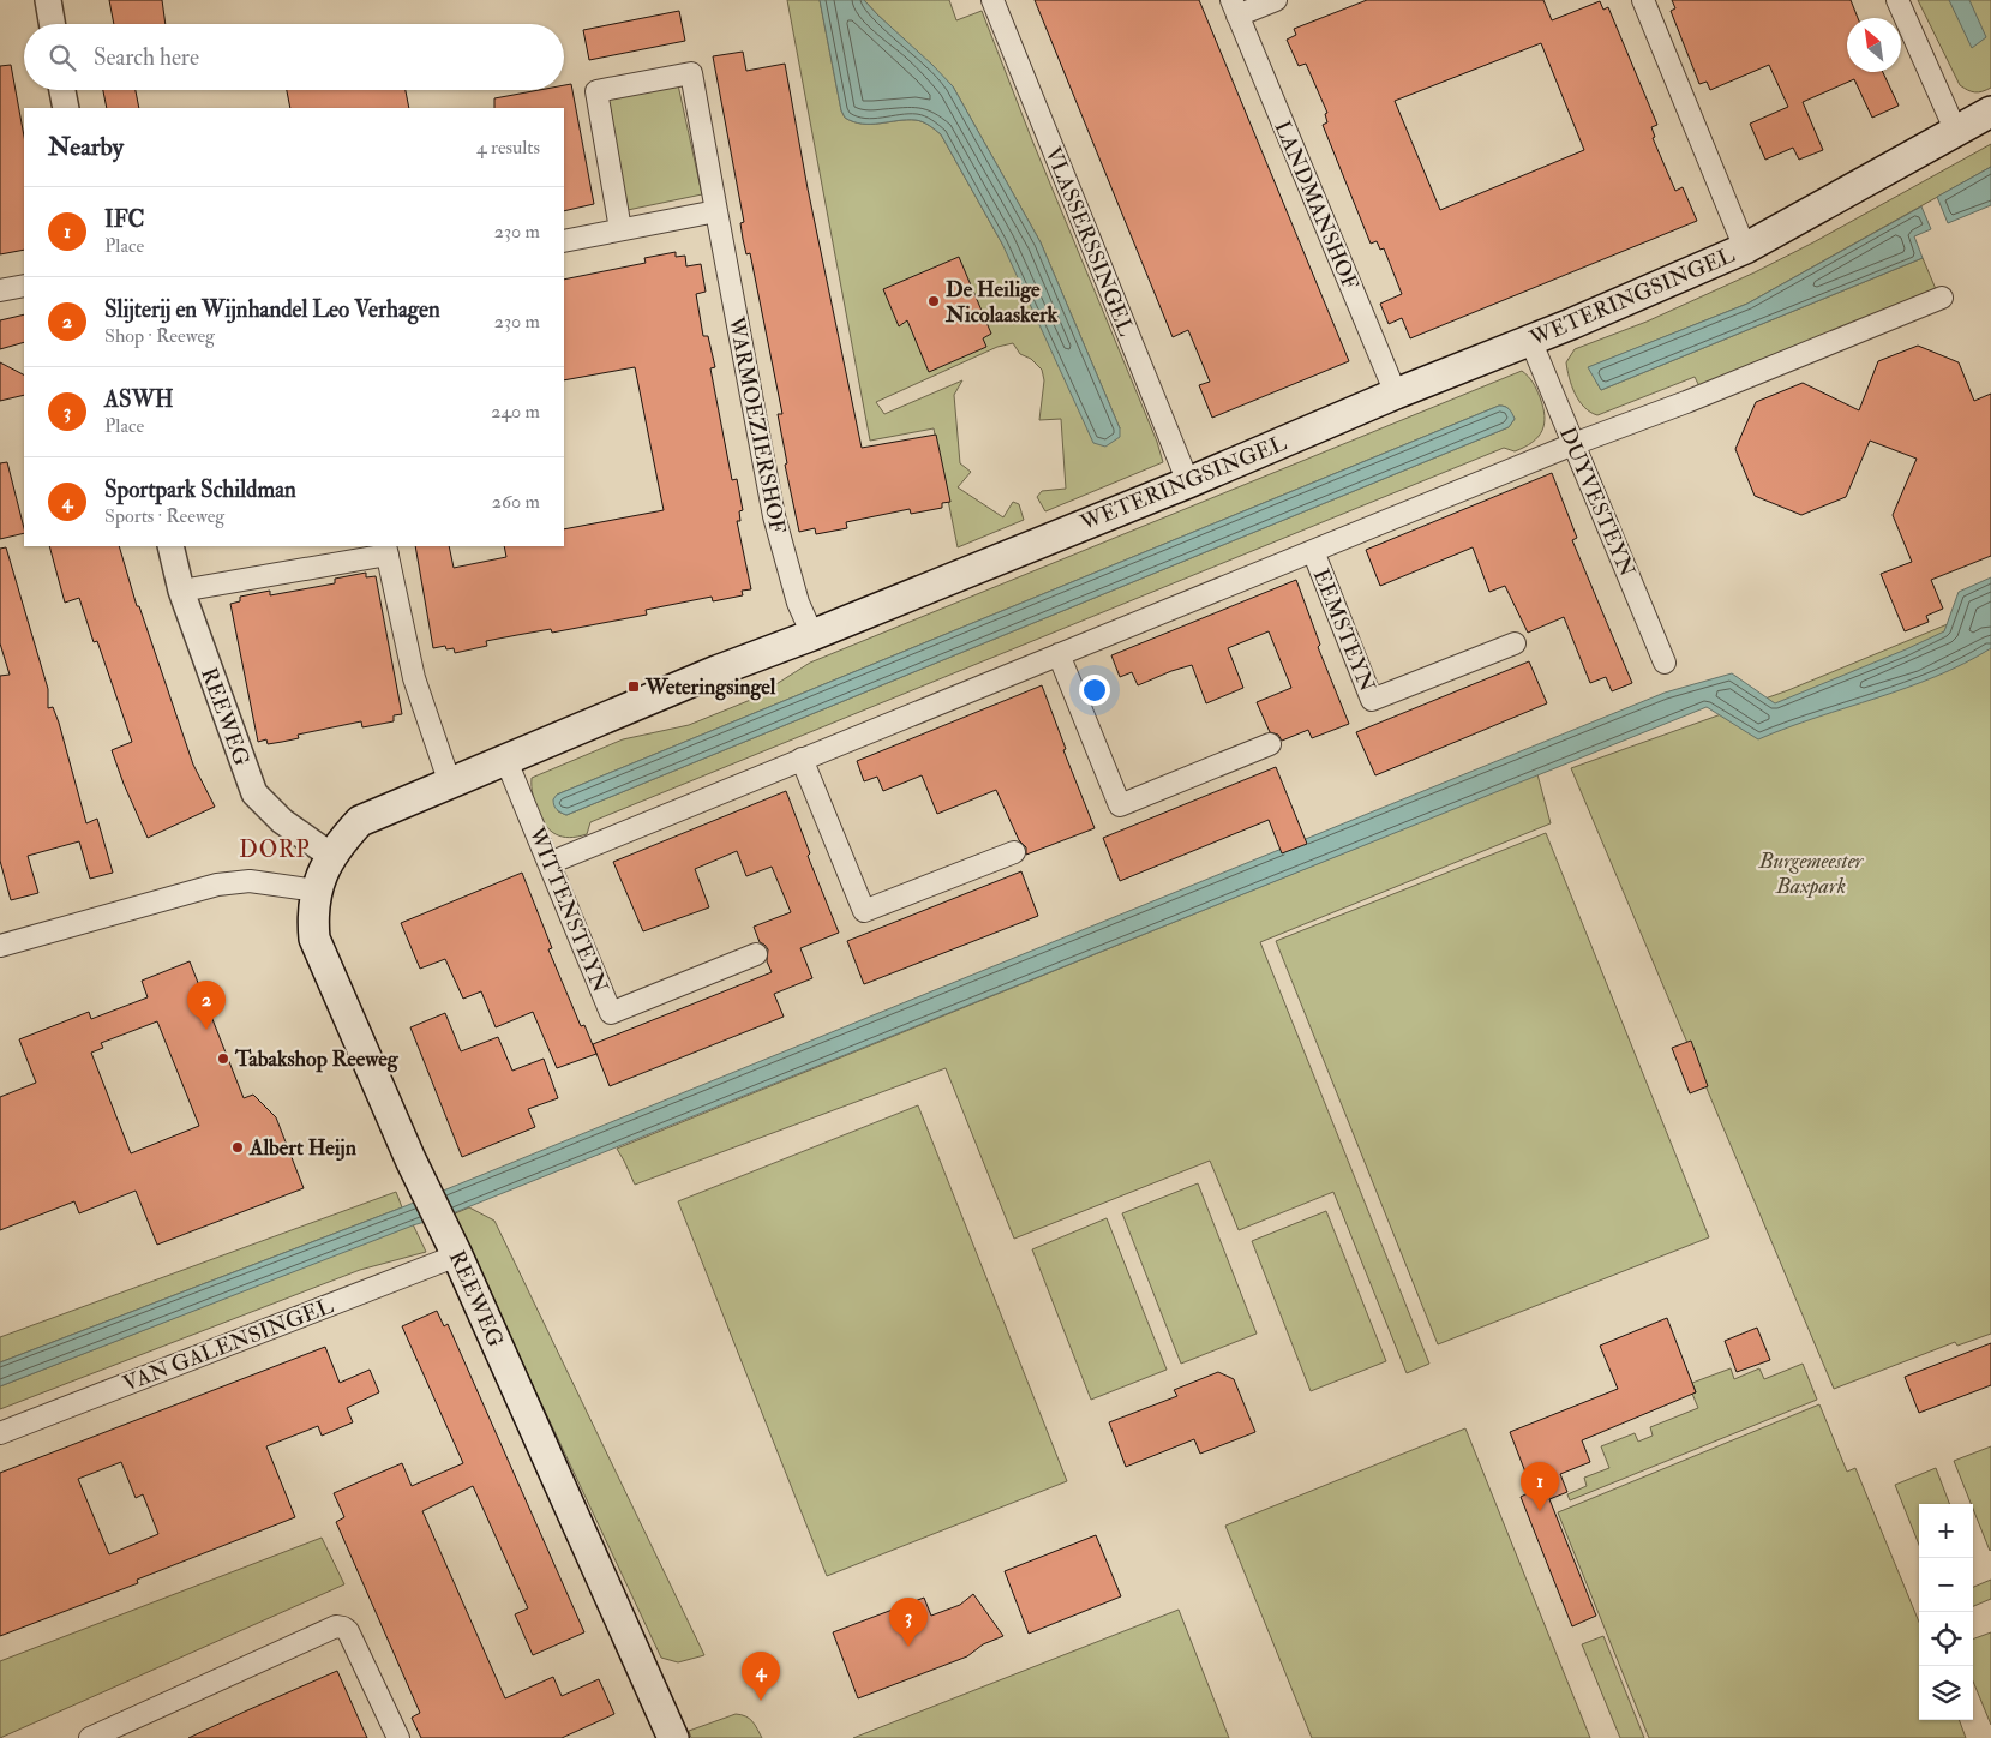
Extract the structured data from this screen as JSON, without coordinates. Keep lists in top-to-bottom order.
{
  "streets": {
    "main road": ["WETERINGSINGEL", "REEWEG"],
    "street": [
      "LANDMANSHOF",
      "VLASSERSSINGEL",
      "WARMOEZIERSHOF",
      "DUYVESTEYN",
      "EEMSTEYN",
      "WITTENSTEYN",
      "VAN GALENSINGEL"
    ]
  },
  "crossings": [
    ["LANDMANSHOF", "WETERINGSINGEL"],
    ["VLASSERSSINGEL", "WETERINGSINGEL"],
    ["WETERINGSINGEL", "WARMOEZIERSHOF"],
    ["WETERINGSINGEL", "DUYVESTEYN"],
    ["WETERINGSINGEL", "REEWEG"],
    ["WETERINGSINGEL", "WITTENSTEYN"],
    ["REEWEG", "VAN GALENSINGEL"]
  ],
  "districts": ["DORP"],
  "parks": ["Burgemeester Baxpark"],
  "places": {
    "other": ["De Heilige Nicolaaskerk", "Tabakshop Reeweg", "Albert Heijn"],
    "transit": ["Weteringsingel"]
  },
  "north": "top left",
  "page": {
    "search": "Search here",
    "heading": ["Nearby", "4 results"],
    "list": [
      {
        "mark": "1",
        "name": "IFC",
        "note": "Place",
        "value": "230 m"
      },
      {
        "mark": "2",
        "name": "Slijterij en Wijnhandel Leo Verhagen",
        "note": "Shop · Reeweg",
        "value": "230 m"
      },
      {
        "mark": "3",
        "name": "ASWH",
        "note": "Place",
        "value": "240 m"
      },
      {
        "mark": "4",
        "name": "Sportpark Schildman",
        "note": "Sports · Reeweg",
        "value": "260 m"
      }
    ],
    "pins": [
      "2",
      "1",
      "3",
      "4"
    ],
    "map_buttons": ["+", "−"]
  }
}
